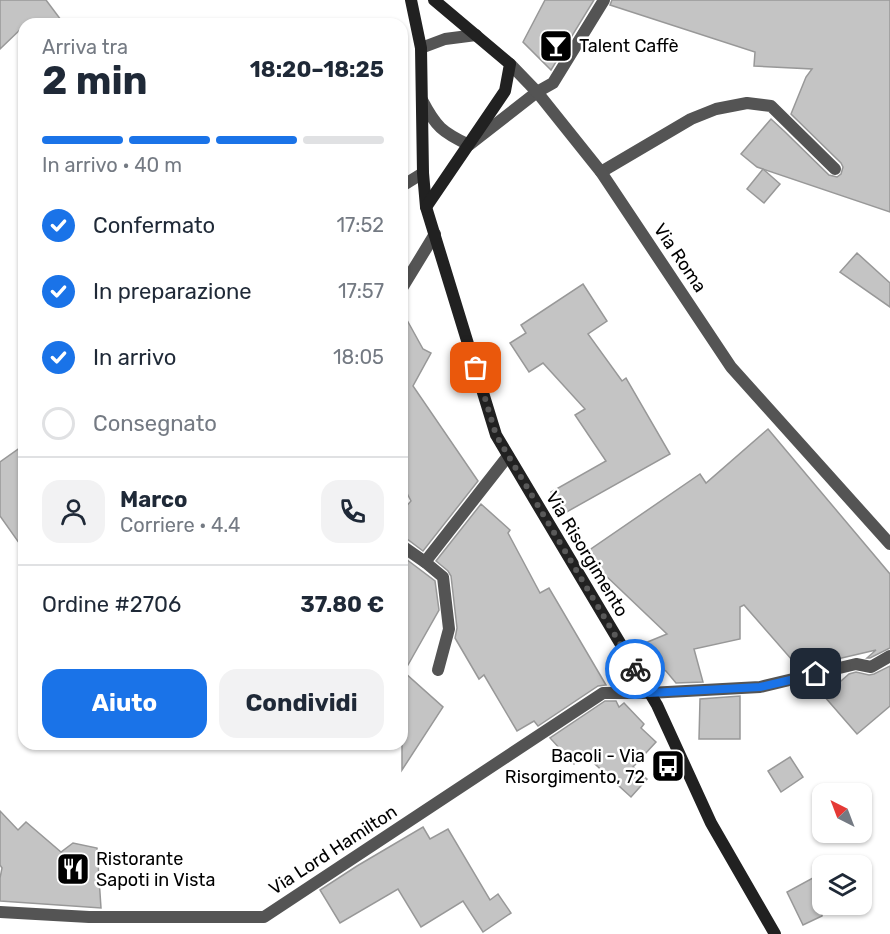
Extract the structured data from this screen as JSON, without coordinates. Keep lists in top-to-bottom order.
{
  "streets": {
    "main road": ["Via Roma", "Via Risorgimento"],
    "street": ["Via Lord Hamilton"]
  },
  "crossings": [
    ["Via Roma", "Via Risorgimento"],
    ["Via Risorgimento", "Via Lord Hamilton"]
  ],
  "places": {
    "bar": ["Talent Caffè"],
    "bus stop": ["Bacoli - Via Risorgimento, 72"],
    "restaurant": ["Ristorante Sapoti in Vista"]
  },
  "north": "top left",
  "page": {
    "heading": ["2 min", "Arriva tra", "18:20–18:25"],
    "panel": [
      "Marco",
      "Corriere · 4.4",
      "Ordine #2706",
      "37.80 €"
    ],
    "bar": "In arrivo · 40 m",
    "list": [
      ["Confermato", "17:52"],
      ["In preparazione", "17:57"],
      ["In arrivo", "18:05"],
      "Consegnato"
    ],
    "buttons": ["Aiuto", "Condividi"]
  }
}
